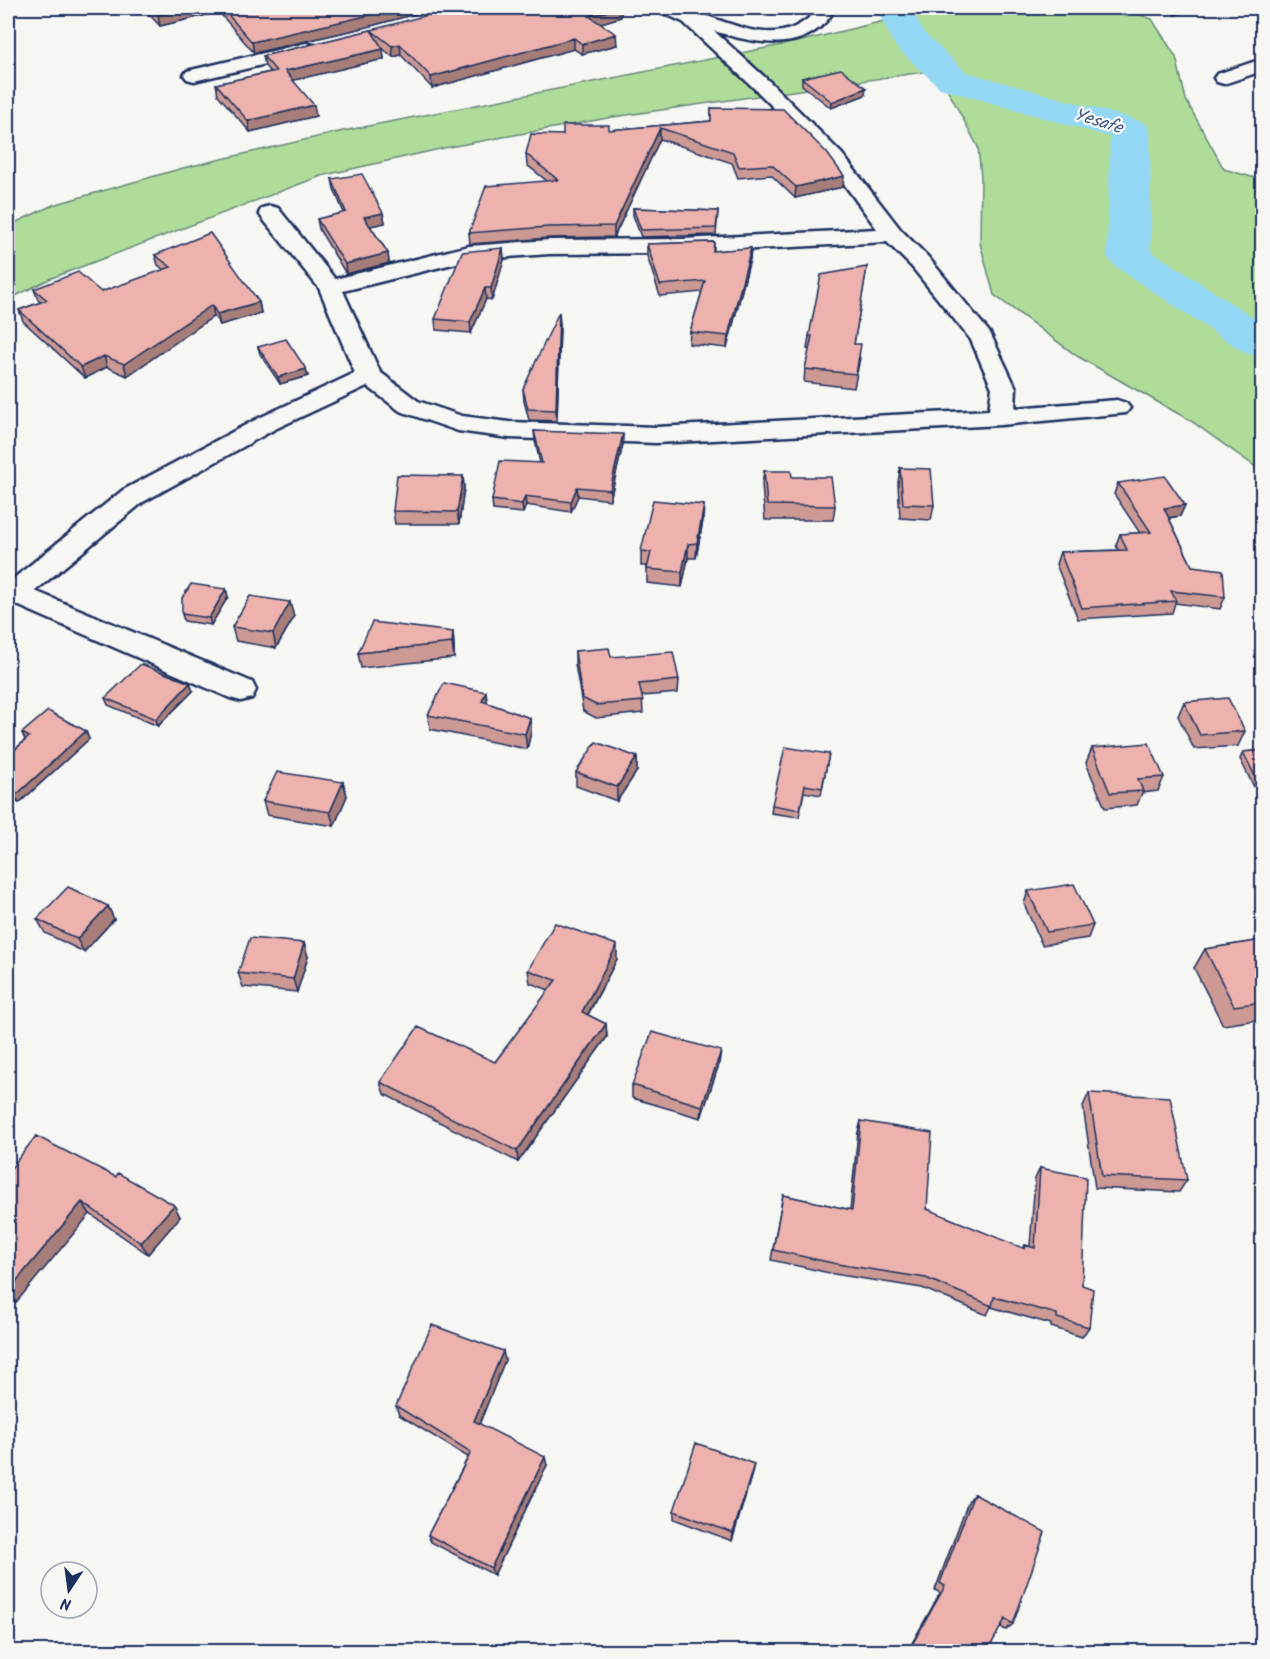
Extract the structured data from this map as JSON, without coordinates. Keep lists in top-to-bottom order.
{
  "water": ["Yesafe"],
  "north": "bottom"
}
